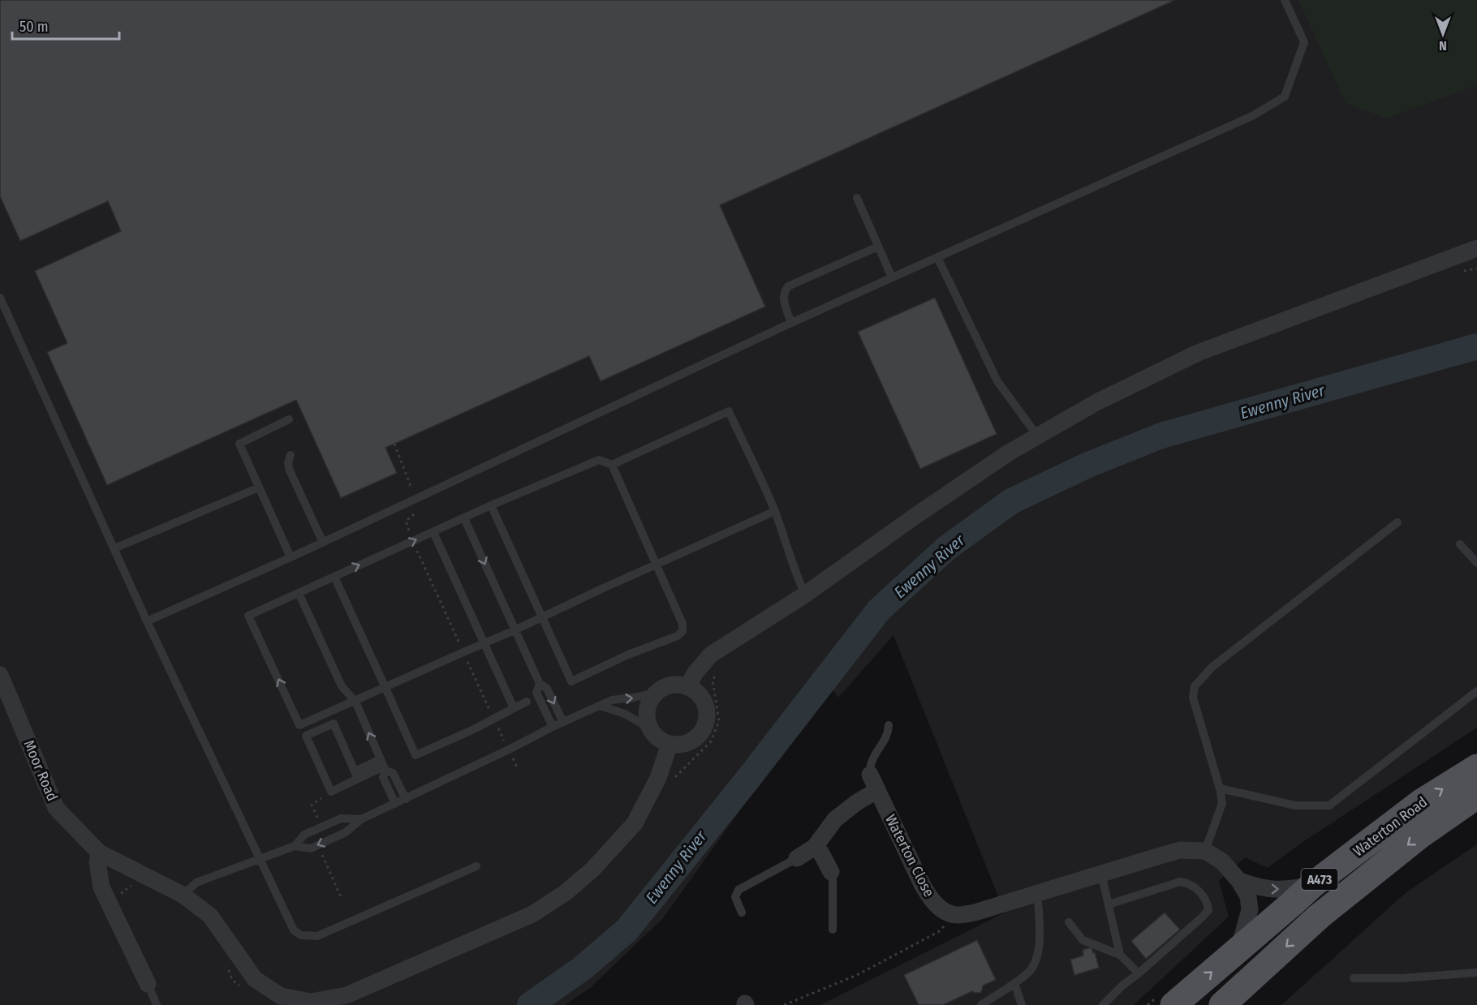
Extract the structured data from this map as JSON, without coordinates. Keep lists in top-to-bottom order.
{
  "streets": {
    "main road": ["Waterton Road", "A473"],
    "street": ["Moor Road", "Waterton Close"]
  },
  "water": ["Ewenny River"],
  "scale_bar": "50 m",
  "north": "bottom"
}
